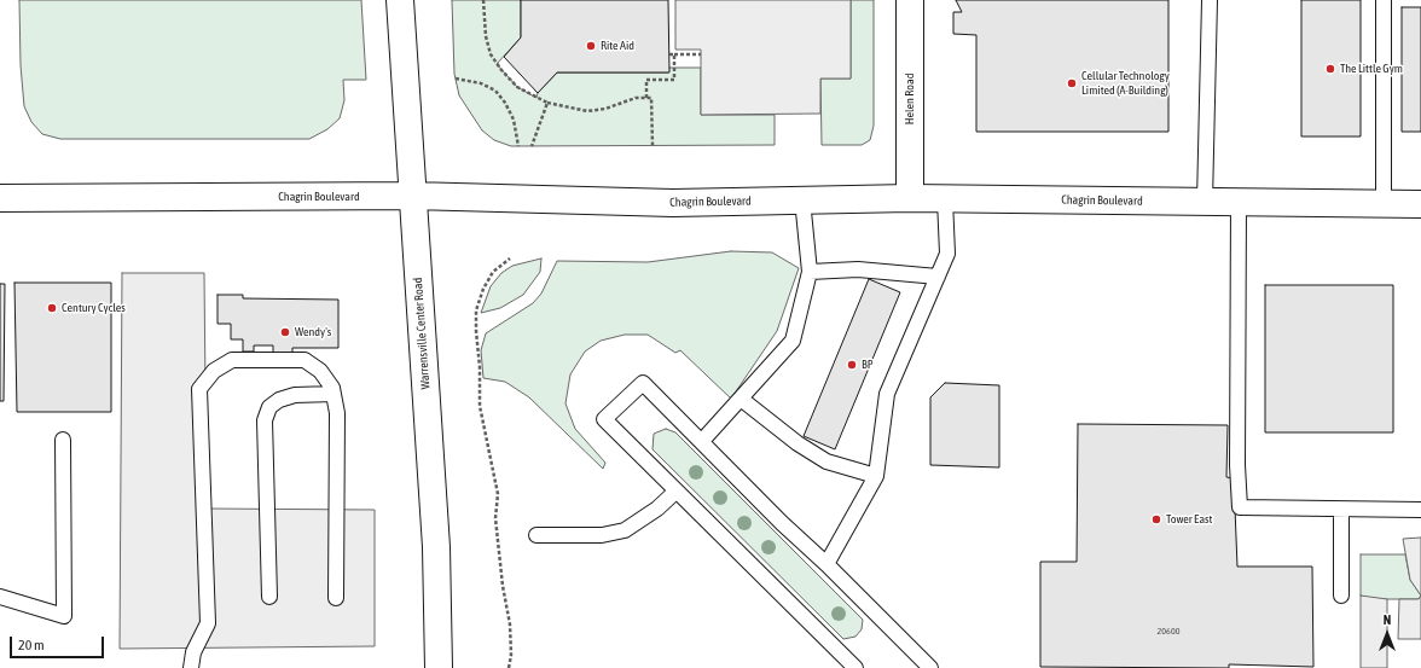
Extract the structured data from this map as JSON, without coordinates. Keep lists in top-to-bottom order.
{
  "streets": {
    "main road": ["Helen Road", "Chagrin Boulevard", "Warrensville Center Road"]
  },
  "crossings": [
    ["Helen Road", "Chagrin Boulevard"],
    ["Chagrin Boulevard", "Warrensville Center Road"]
  ],
  "places": [
    "Rite Aid",
    "The Little Gym",
    "Cellular Technology Limited (A-Building)",
    "Century Cycles",
    "Wendy's",
    "BP",
    "Tower East"
  ],
  "house_numbers": ["20600"],
  "scale_bar": "20 m",
  "north": "top"
}
